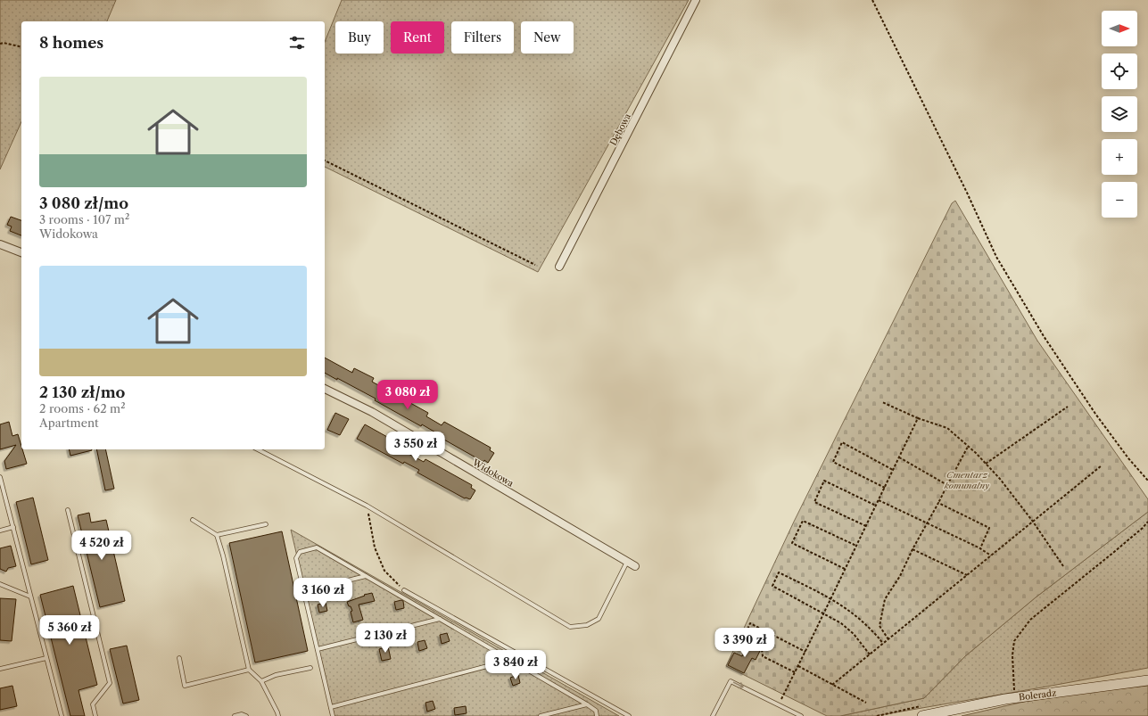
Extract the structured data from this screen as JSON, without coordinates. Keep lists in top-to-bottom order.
{
  "streets": {
    "street": ["Dębowa", "Widokowa", "Boleradz"]
  },
  "parks": ["Cmentarz komunalny"],
  "north": "right",
  "page": {
    "map_buttons": ["+", "−"],
    "chip": [
      "Buy",
      "Rent",
      "Filters",
      "New"
    ],
    "heading": "8 homes",
    "list": [
      {
        "name": "3 080 zł/mo",
        "note": "3 rooms · 107 m² · Widokowa"
      },
      {
        "name": "2 130 zł/mo",
        "note": "2 rooms · 62 m² · Apartment"
      }
    ],
    "price": [
      "3 080 zł",
      "3 550 zł",
      "4 520 zł",
      "3 160 zł",
      "5 360 zł",
      "2 130 zł",
      "3 390 zł",
      "3 840 zł"
    ]
  }
}
